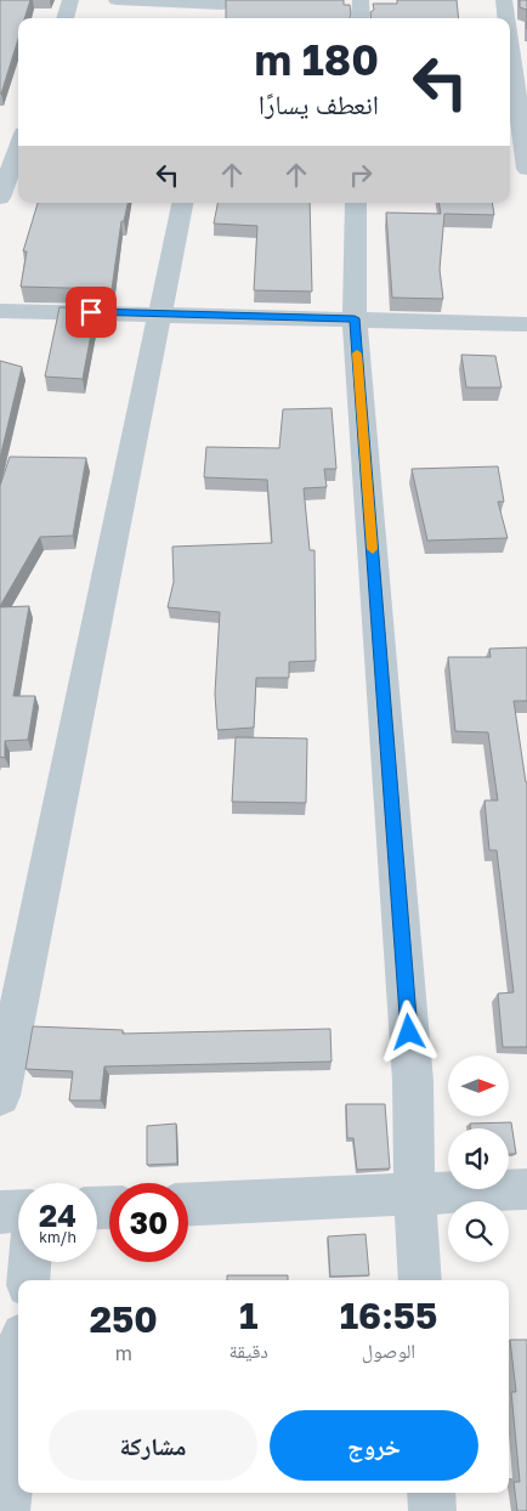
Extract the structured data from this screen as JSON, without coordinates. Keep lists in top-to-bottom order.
{
  "north": "right",
  "page": {
    "turn": ["180 m", "انعطف يسارًا"],
    "speed": "24 km/h",
    "limit": "30",
    "eta": [
      "16:55",
      "الوصول",
      "1",
      "دقيقة",
      "250",
      "m"
    ],
    "buttons": ["خروج", "مشاركة"]
  }
}
